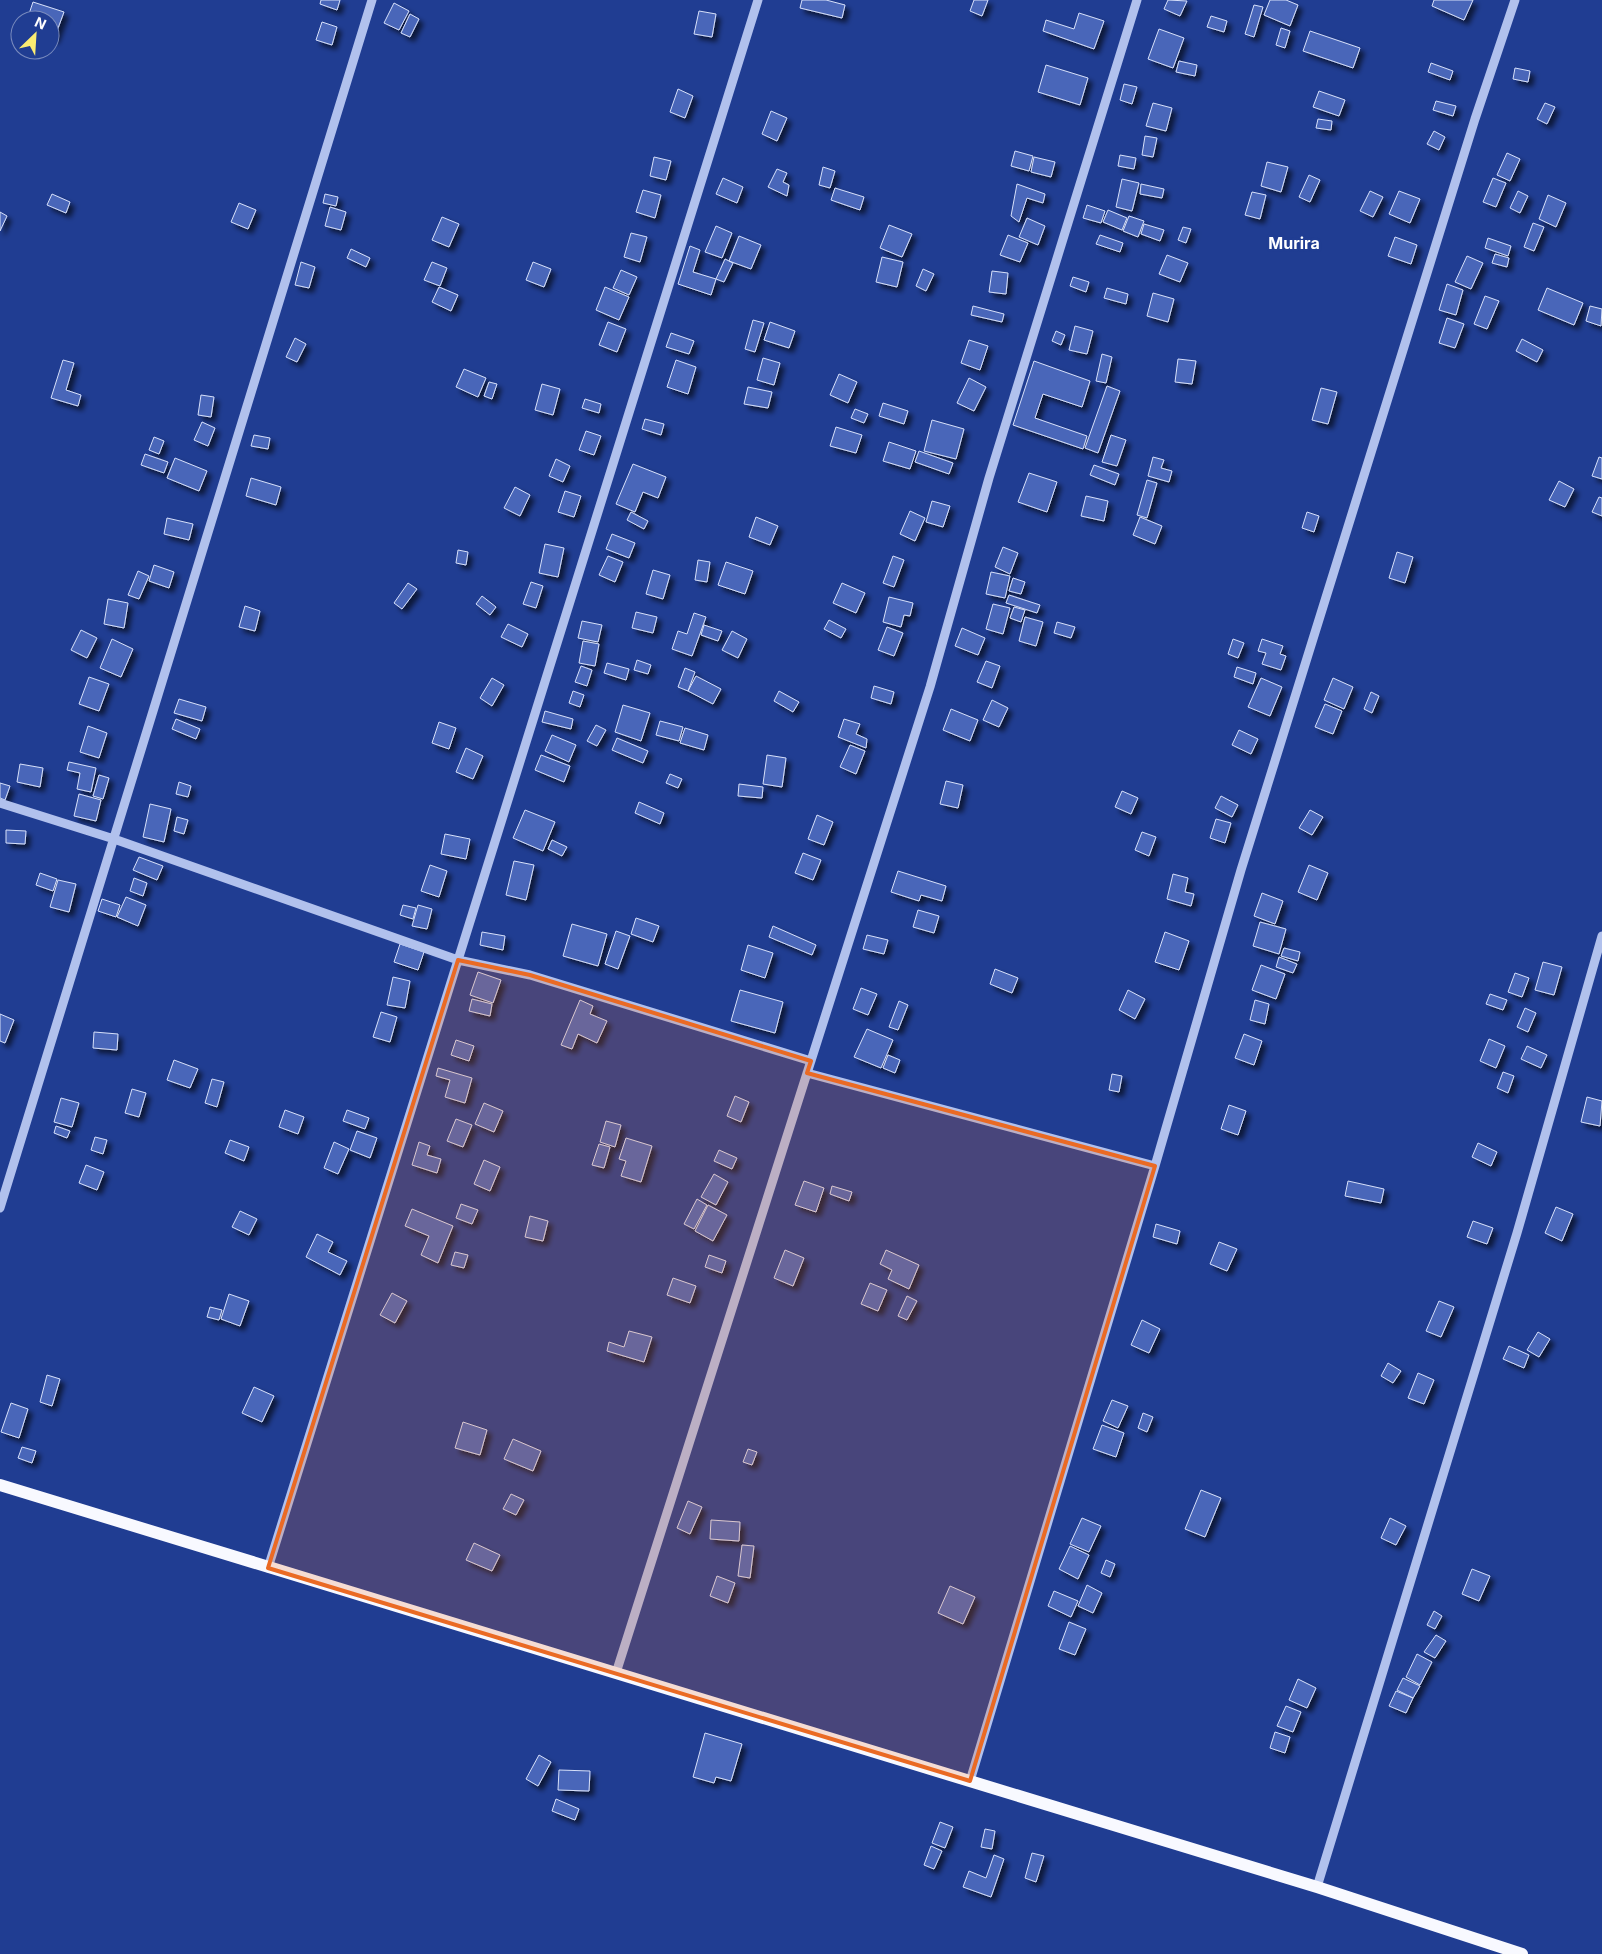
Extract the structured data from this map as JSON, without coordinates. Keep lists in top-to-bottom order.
{
  "districts": ["Murira"],
  "north": "top right"
}
